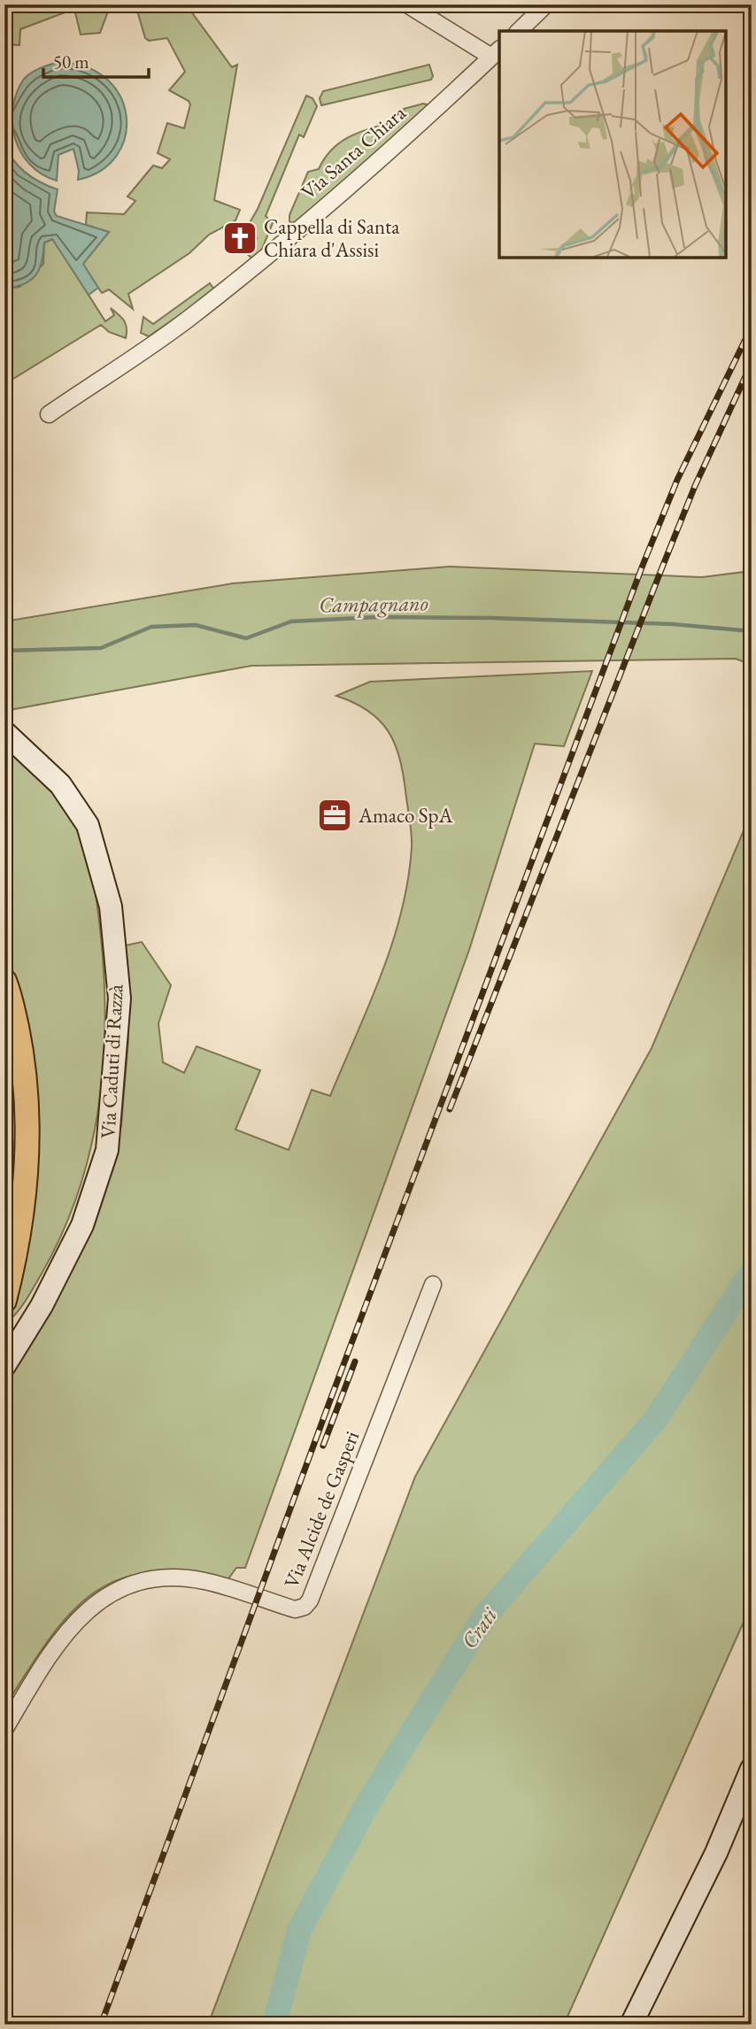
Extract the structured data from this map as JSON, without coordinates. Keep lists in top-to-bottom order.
{
  "streets": {
    "street": ["Via Santa Chiara", "Via Caduti di Razzà", "Via Alcide de Gasperi"]
  },
  "water": ["Campagnano", "Crati"],
  "places": {
    "church": ["Cappella di Santa Chiara d'Assisi"],
    "office": ["Amaco SpA"]
  },
  "scale_bar": "50 m"
}
